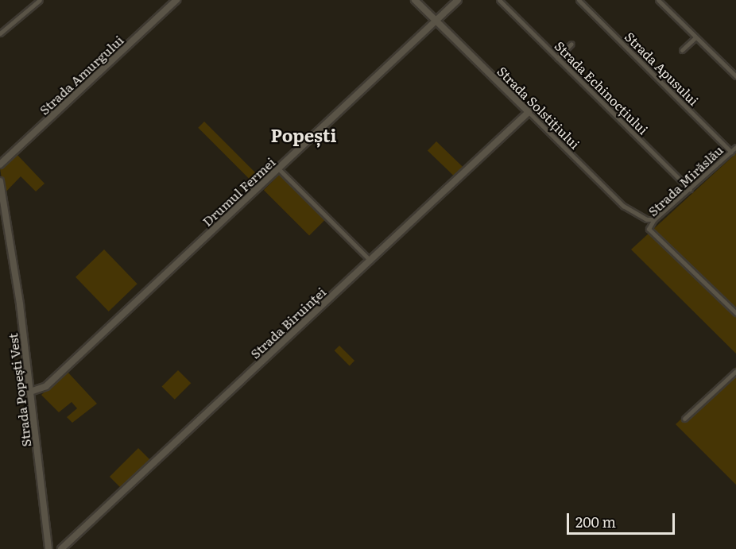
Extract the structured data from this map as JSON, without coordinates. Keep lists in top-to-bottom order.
{
  "streets": {
    "street": [
      "Strada Apusului",
      "Strada Amurgului",
      "Strada Echinocțiului",
      "Strada Solstițiului",
      "Strada Mirăslău",
      "Drumul Fermei",
      "Strada Biruinței",
      "Strada Popești Vest"
    ]
  },
  "crossings": [
    ["Strada Apusului", "Strada Mirăslău"],
    ["Strada Echinocțiului", "Strada Mirăslău"],
    ["Strada Solstițiului", "Strada Mirăslău"],
    ["Strada Solstițiului", "Drumul Fermei"],
    ["Strada Solstițiului", "Strada Biruinței"],
    ["Drumul Fermei", "Strada Popești Vest"]
  ],
  "districts": ["Popești"],
  "scale_bar": "200 m"
}
